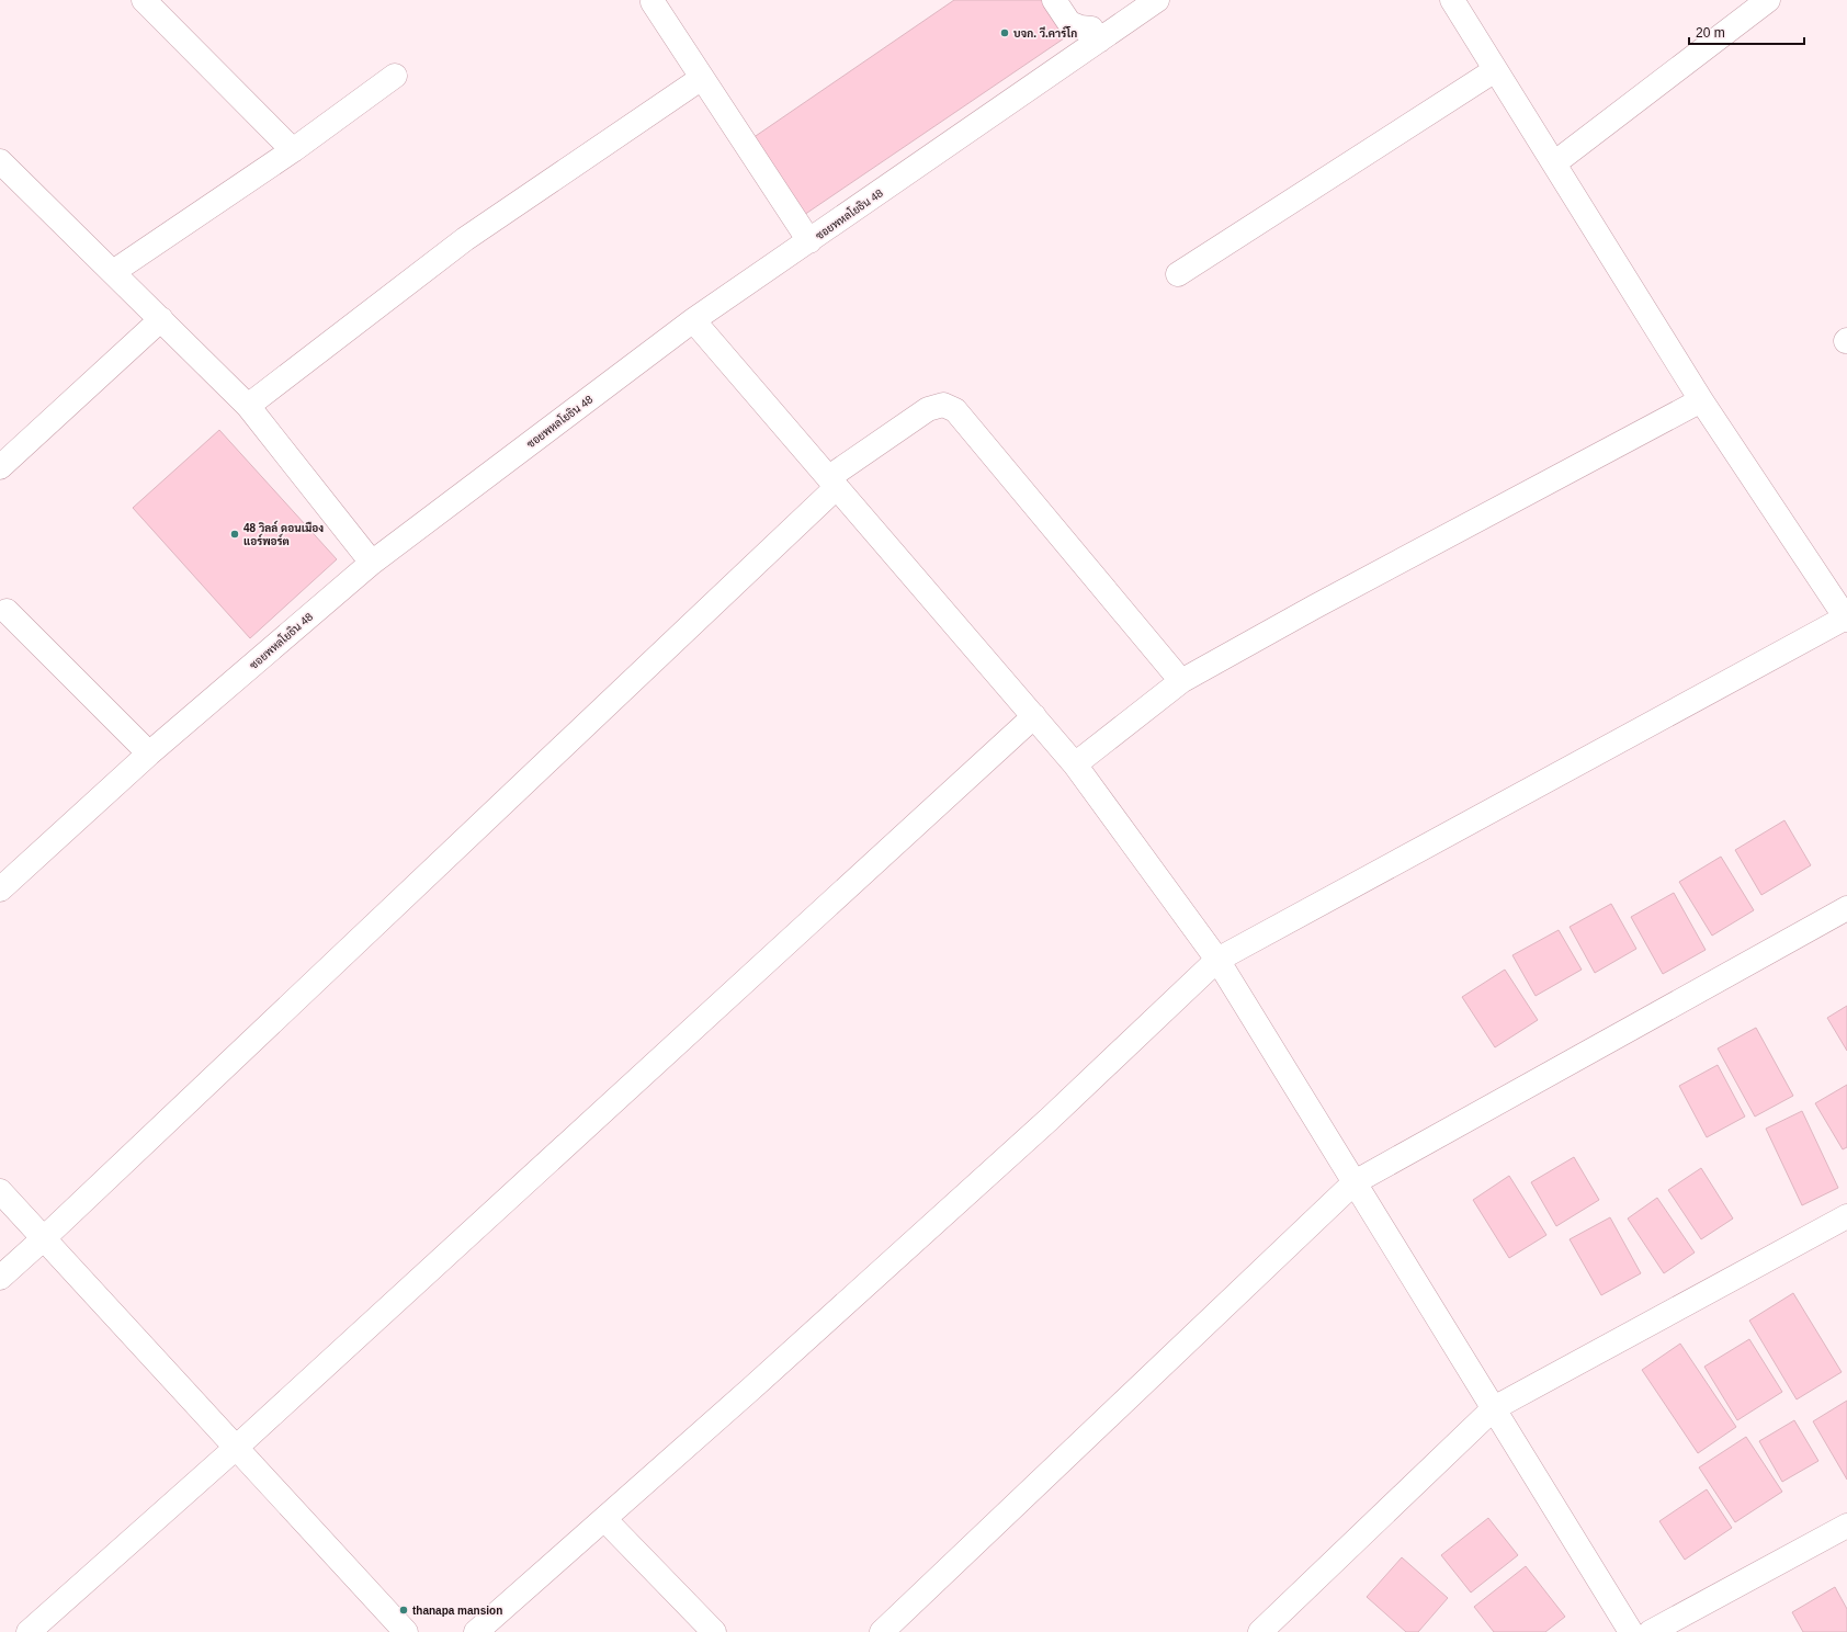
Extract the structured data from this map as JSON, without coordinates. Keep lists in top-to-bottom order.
{
  "streets": {
    "street": ["ซอยพหลโยธิน 48"]
  },
  "places": ["บจก. วี.คาร์โก", "48 วิลล์ ดอนเมือง แอร์พอร์ต", "thanapa mansion"],
  "scale_bar": "20 m"
}
